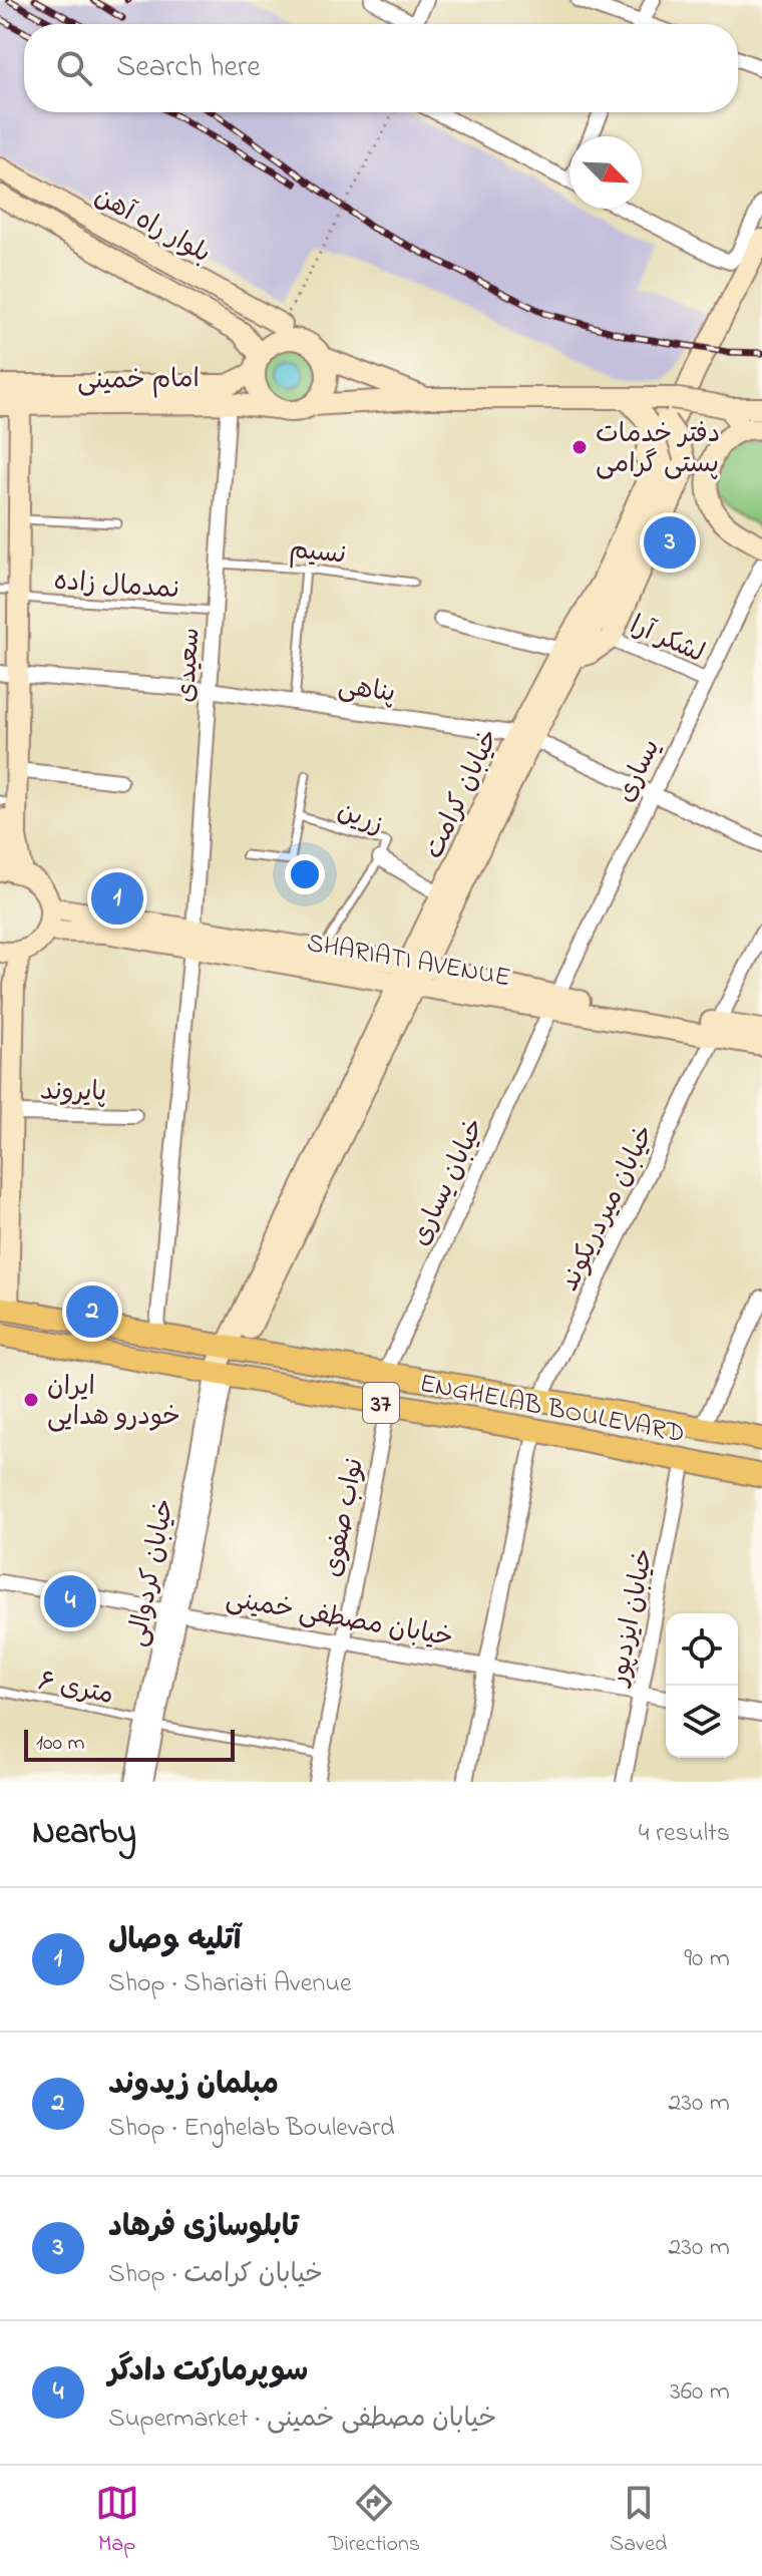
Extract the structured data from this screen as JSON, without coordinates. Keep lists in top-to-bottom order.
{
  "streets": {
    "main road": [
      "بلوار راه آهن",
      "امام خمینی",
      "خیابان کرامت",
      "SHARIATI AVENUE",
      "37",
      "ENGHELAB BOULEVARD"
    ],
    "street": [
      "لشکر آرا",
      "سعیدی",
      "پناهی",
      "یساری",
      "پایروند",
      "خیابان یساری",
      "خیابان میردریکوند",
      "نواب صفوی",
      "خیابان کردوالی",
      "خیابان مصطفی خمینی",
      "خیابان ایزدپور"
    ],
    "lane": [
      "نسیم",
      "نمدمال زاده",
      "زرین",
      "۶ متری"
    ]
  },
  "crossings": [
    ["بلوار راه آهن", "امام خمینی"],
    ["امام خمینی", "سعیدی"],
    ["نسیم", "سعیدی"],
    ["نمدمال زاده", "سعیدی"],
    ["لشکر آرا", "یساری"],
    ["سعیدی", "پناهی"],
    ["سعیدی", "SHARIATI AVENUE"],
    ["سعیدی", "ENGHELAB BOULEVARD"],
    ["پناهی", "یساری"],
    ["پناهی", "خیابان کرامت"],
    ["یساری", "SHARIATI AVENUE"],
    ["یساری", "خیابان یساری"],
    ["خیابان کرامت", "SHARIATI AVENUE"],
    ["خیابان کرامت", "ENGHELAB BOULEVARD"],
    ["خیابان کرامت", "خیابان کردوالی"],
    ["زرین", "SHARIATI AVENUE"],
    ["SHARIATI AVENUE", "خیابان یساری"],
    ["SHARIATI AVENUE", "خیابان میردریکوند"],
    ["خیابان یساری", "ENGHELAB BOULEVARD"],
    ["خیابان میردریکوند", "ENGHELAB BOULEVARD"],
    ["ENGHELAB BOULEVARD", "نواب صفوی"],
    ["ENGHELAB BOULEVARD", "خیابان کردوالی"],
    ["ENGHELAB BOULEVARD", "خیابان ایزدپور"],
    ["نواب صفوی", "خیابان مصطفی خمینی"],
    ["نواب صفوی", "۶ متری"],
    ["خیابان کردوالی", "خیابان مصطفی خمینی"],
    ["خیابان کردوالی", "۶ متری"],
    ["خیابان مصطفی خمینی", "خیابان ایزدپور"]
  ],
  "places": ["دفتر خدمات پستی گرامی", "ایران خودرو هدایی"],
  "scale_bar": "100 m",
  "north": "bottom right",
  "page": {
    "search": "Search here",
    "pins": [
      "3",
      "1",
      "2",
      "4"
    ],
    "scale": "100 m",
    "heading": ["Nearby", "4 results"],
    "list": [
      {
        "mark": "1",
        "name": "آتلیه وصال",
        "note": "Shop · Shariati Avenue",
        "value": "90 m"
      },
      {
        "mark": "2",
        "name": "مبلمان زیدوند",
        "note": "Shop · Enghelab Boulevard",
        "value": "230 m"
      },
      {
        "mark": "3",
        "name": "تابلوسازی فرهاد",
        "note": "Shop · خیابان کرامت",
        "value": "230 m"
      },
      {
        "mark": "4",
        "name": "سوپرمارکت دادگر",
        "note": "Supermarket · خیابان مصطفی خمینی",
        "value": "360 m"
      }
    ],
    "nav": ["Map", "Directions", "Saved"]
  }
}
